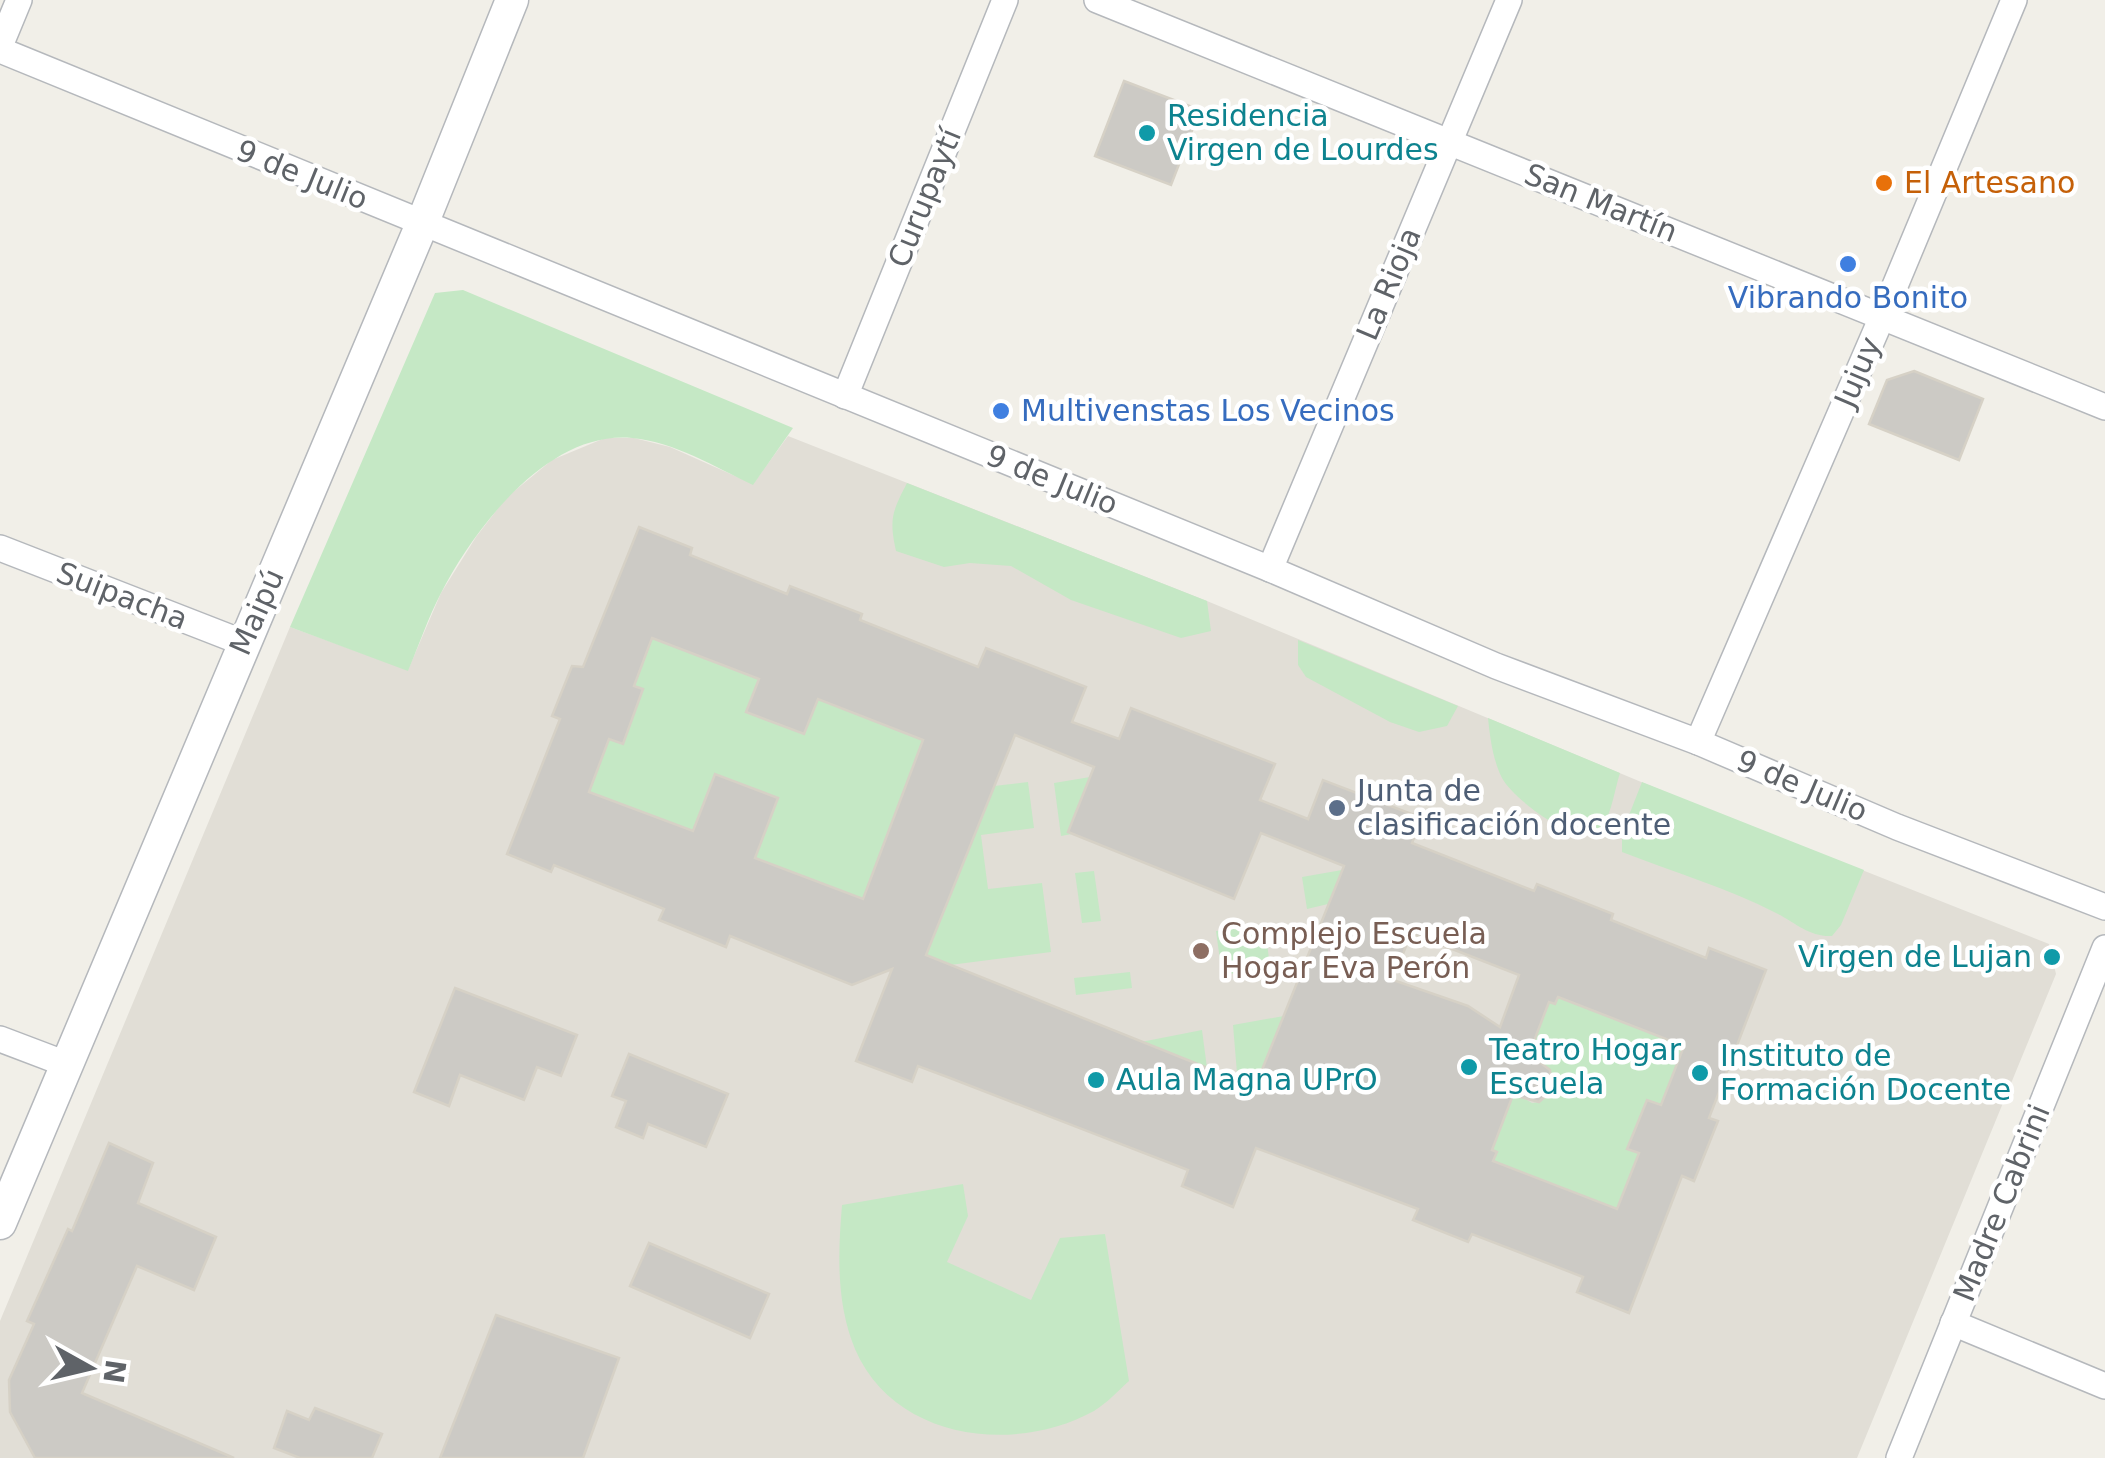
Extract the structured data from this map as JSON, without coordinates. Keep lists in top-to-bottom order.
{
  "streets": {
    "street": [
      "9 de Julio",
      "Curupaytí",
      "San Martín",
      "La Rioja",
      "Jujuy",
      "Suipacha",
      "Maipú",
      "Madre Cabrini"
    ]
  },
  "crossings": [
    ["9 de Julio", "Curupaytí"],
    ["9 de Julio", "La Rioja"],
    ["9 de Julio", "Jujuy"],
    ["9 de Julio", "Maipú"],
    ["San Martín", "La Rioja"],
    ["San Martín", "Jujuy"],
    ["Suipacha", "Maipú"]
  ],
  "places": [
    "Residencia Virgen de Lourdes",
    "El Artesano",
    "Vibrando Bonito",
    "Multivenstas Los Vecinos",
    "Junta de clasificación docente",
    "Complejo Escuela Hogar Eva Perón",
    "Virgen de Lujan",
    "Teatro Hogar Escuela",
    "Instituto de Formación Docente",
    "Aula Magna UPrO"
  ],
  "north": "right"
}
